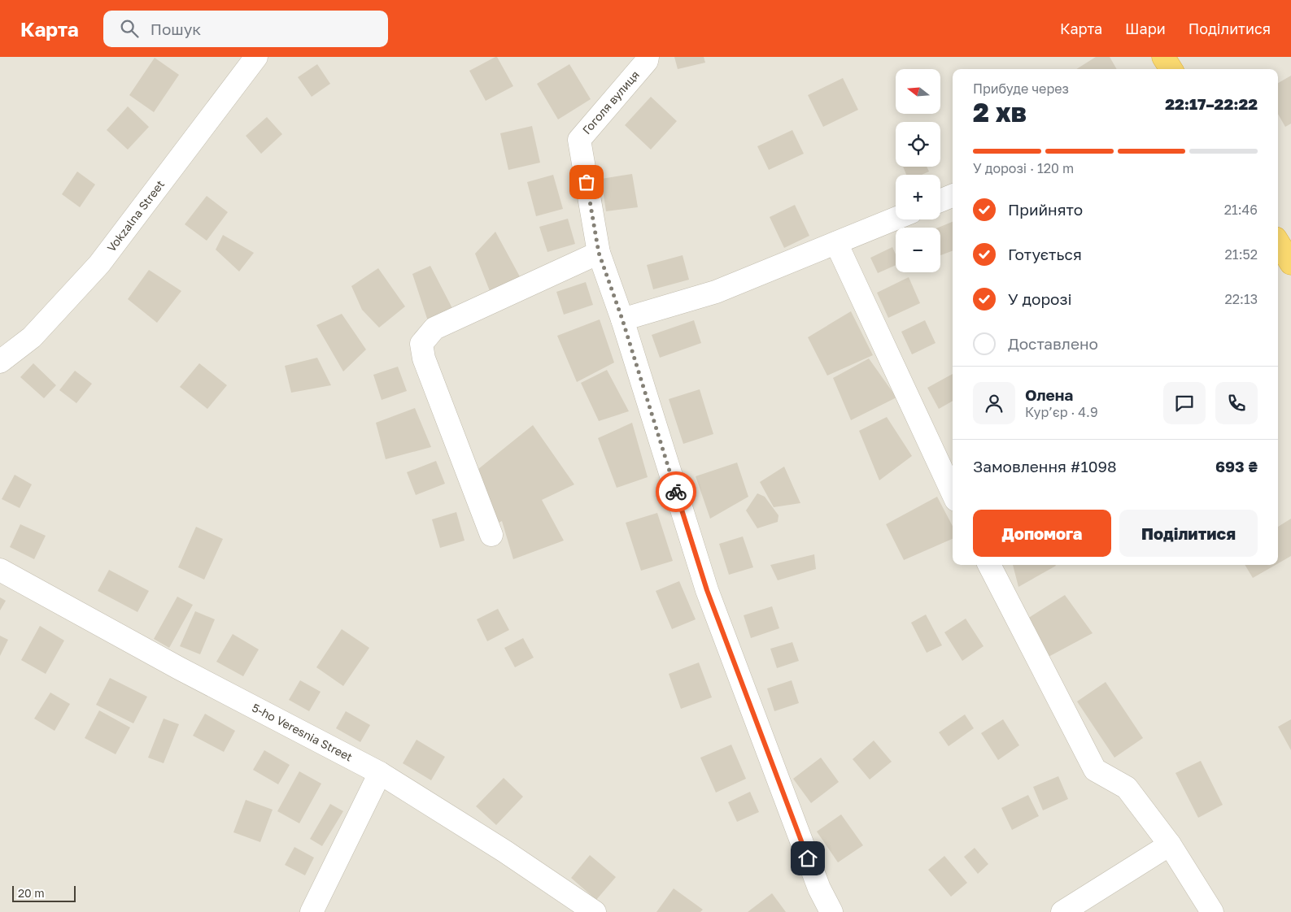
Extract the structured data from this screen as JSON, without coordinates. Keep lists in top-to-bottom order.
{
  "streets": {
    "street": ["Гоголя вулиця", "Vokzalna Street", "5-ho Veresnia Street"]
  },
  "scale_bar": "20 m",
  "north": "left",
  "page": {
    "header": "Карта",
    "search": "Пошук",
    "nav": ["Карта", "Шари", "Поділитися"],
    "map_buttons": ["+", "−"],
    "heading": ["2 хв", "Прибуде через", "22:17–22:22"],
    "panel": [
      "Олена",
      "Кур’єр · 4.9",
      "Замовлення #1098",
      "693 ₴"
    ],
    "bar": "У дорозі · 120 m",
    "list": [
      ["Прийнято", "21:46"],
      ["Готується", "21:52"],
      ["У дорозі", "22:13"],
      "Доставлено"
    ],
    "buttons": ["Допомога", "Поділитися"],
    "scale": "20 m"
  }
}
